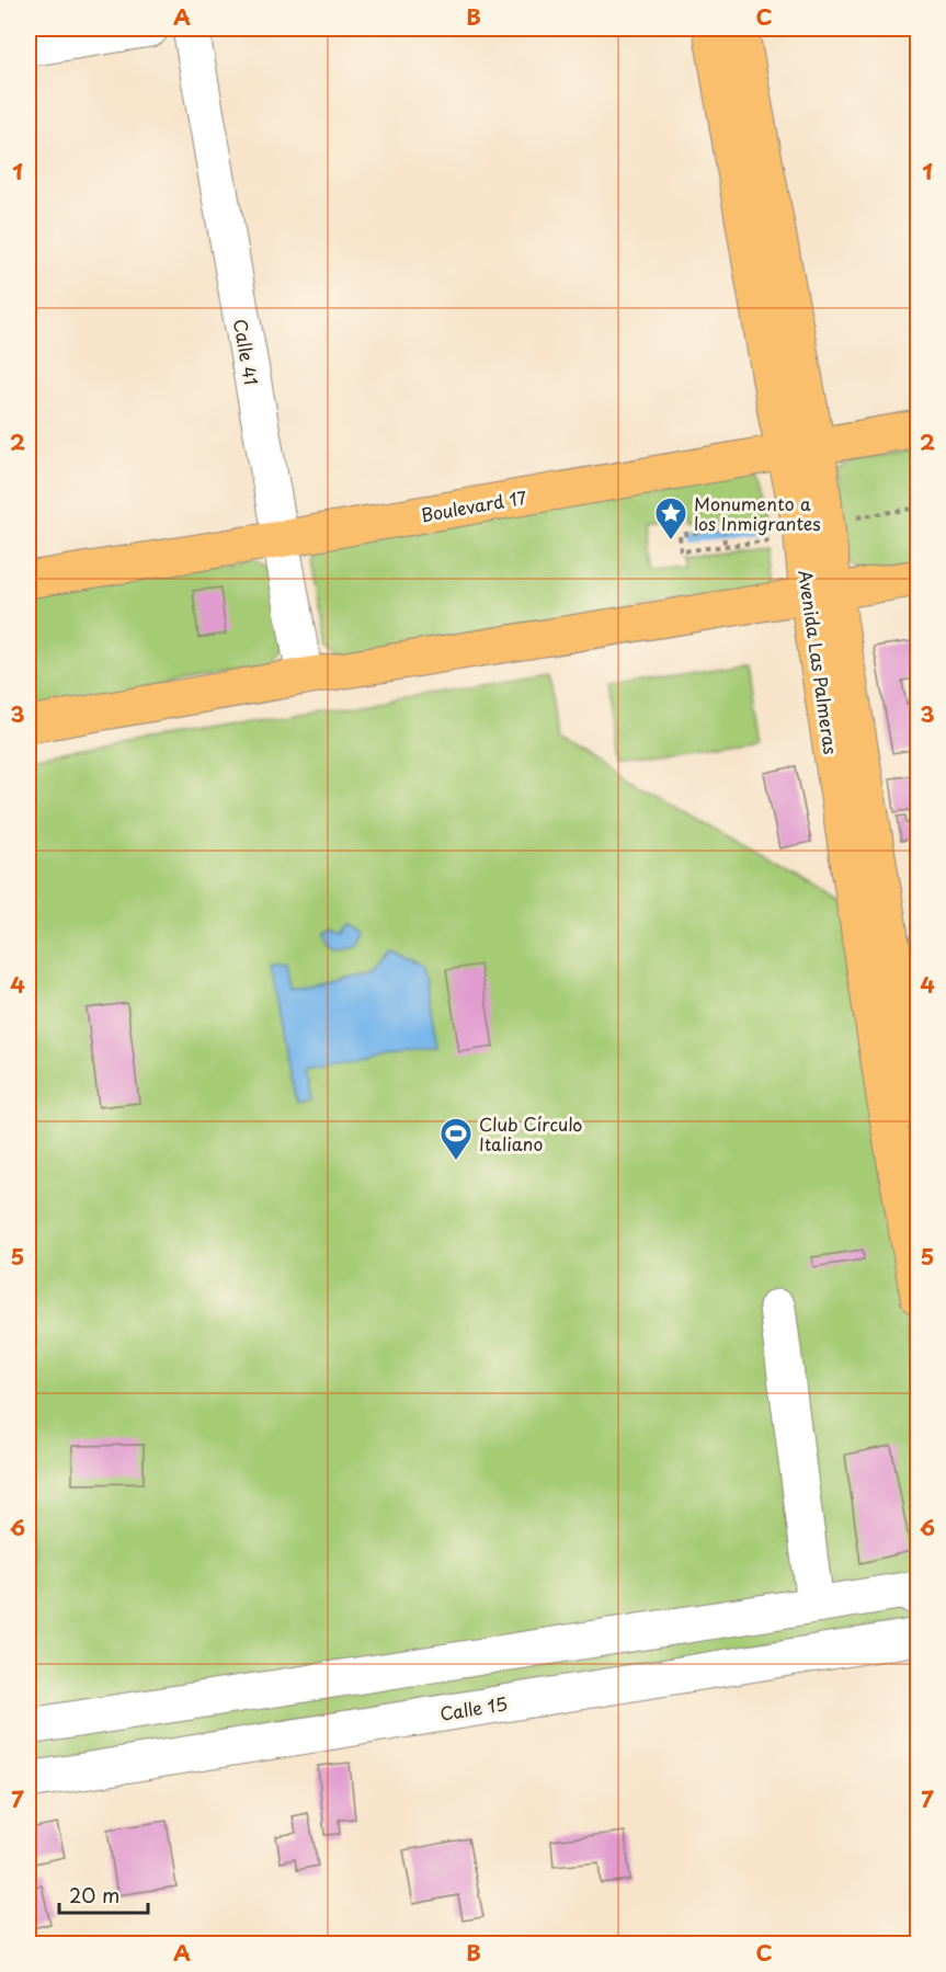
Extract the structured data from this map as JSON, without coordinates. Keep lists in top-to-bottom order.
{
  "streets": {
    "main road": ["Boulevard 17", "Avenida Las Palmeras"],
    "street": ["Calle 41", "Calle 15"]
  },
  "crossings": [
    ["Calle 41", "Boulevard 17"],
    ["Boulevard 17", "Avenida Las Palmeras"]
  ],
  "places": {
    "place": ["Monumento a los Inmigrantes"],
    "sports": ["Club Círculo Italiano"]
  },
  "scale_bar": "20 m",
  "grid": {
    "columns": ["A", "B", "C"],
    "rows": [
      "1",
      "2",
      "3",
      "4",
      "5",
      "6",
      "7"
    ]
  }
}
